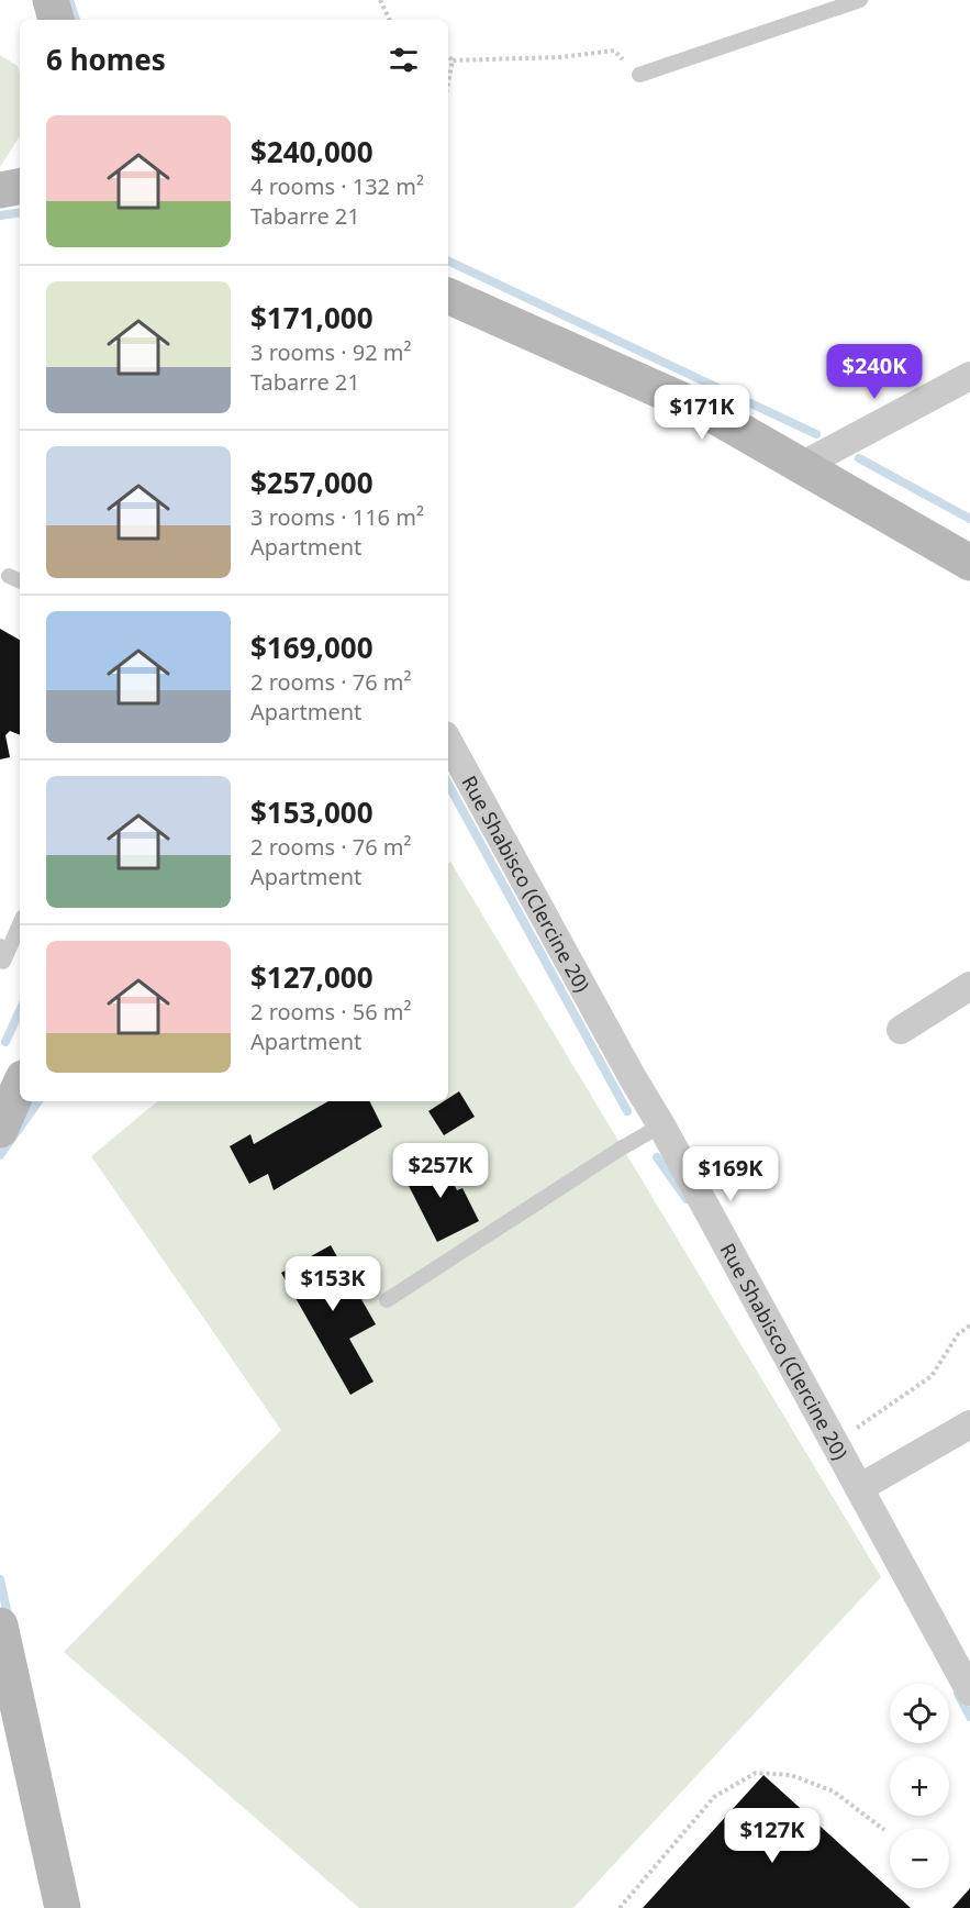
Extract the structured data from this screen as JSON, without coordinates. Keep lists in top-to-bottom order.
{
  "streets": {
    "street": ["Rue Shabisco (Clercine 20)"]
  },
  "page": {
    "heading": "6 homes",
    "list": [
      {
        "name": "$240,000",
        "note": "4 rooms · 132 m² · Tabarre 21"
      },
      {
        "name": "$171,000",
        "note": "3 rooms · 92 m² · Tabarre 21"
      },
      {
        "name": "$257,000",
        "note": "3 rooms · 116 m² · Apartment"
      },
      {
        "name": "$169,000",
        "note": "2 rooms · 76 m² · Apartment"
      },
      {
        "name": "$153,000",
        "note": "2 rooms · 76 m² · Apartment"
      },
      {
        "name": "$127,000",
        "note": "2 rooms · 56 m² · Apartment"
      }
    ],
    "price": [
      "$240K",
      "$171K",
      "$257K",
      "$169K",
      "$153K",
      "$127K"
    ],
    "map_buttons": ["+", "−"]
  }
}
